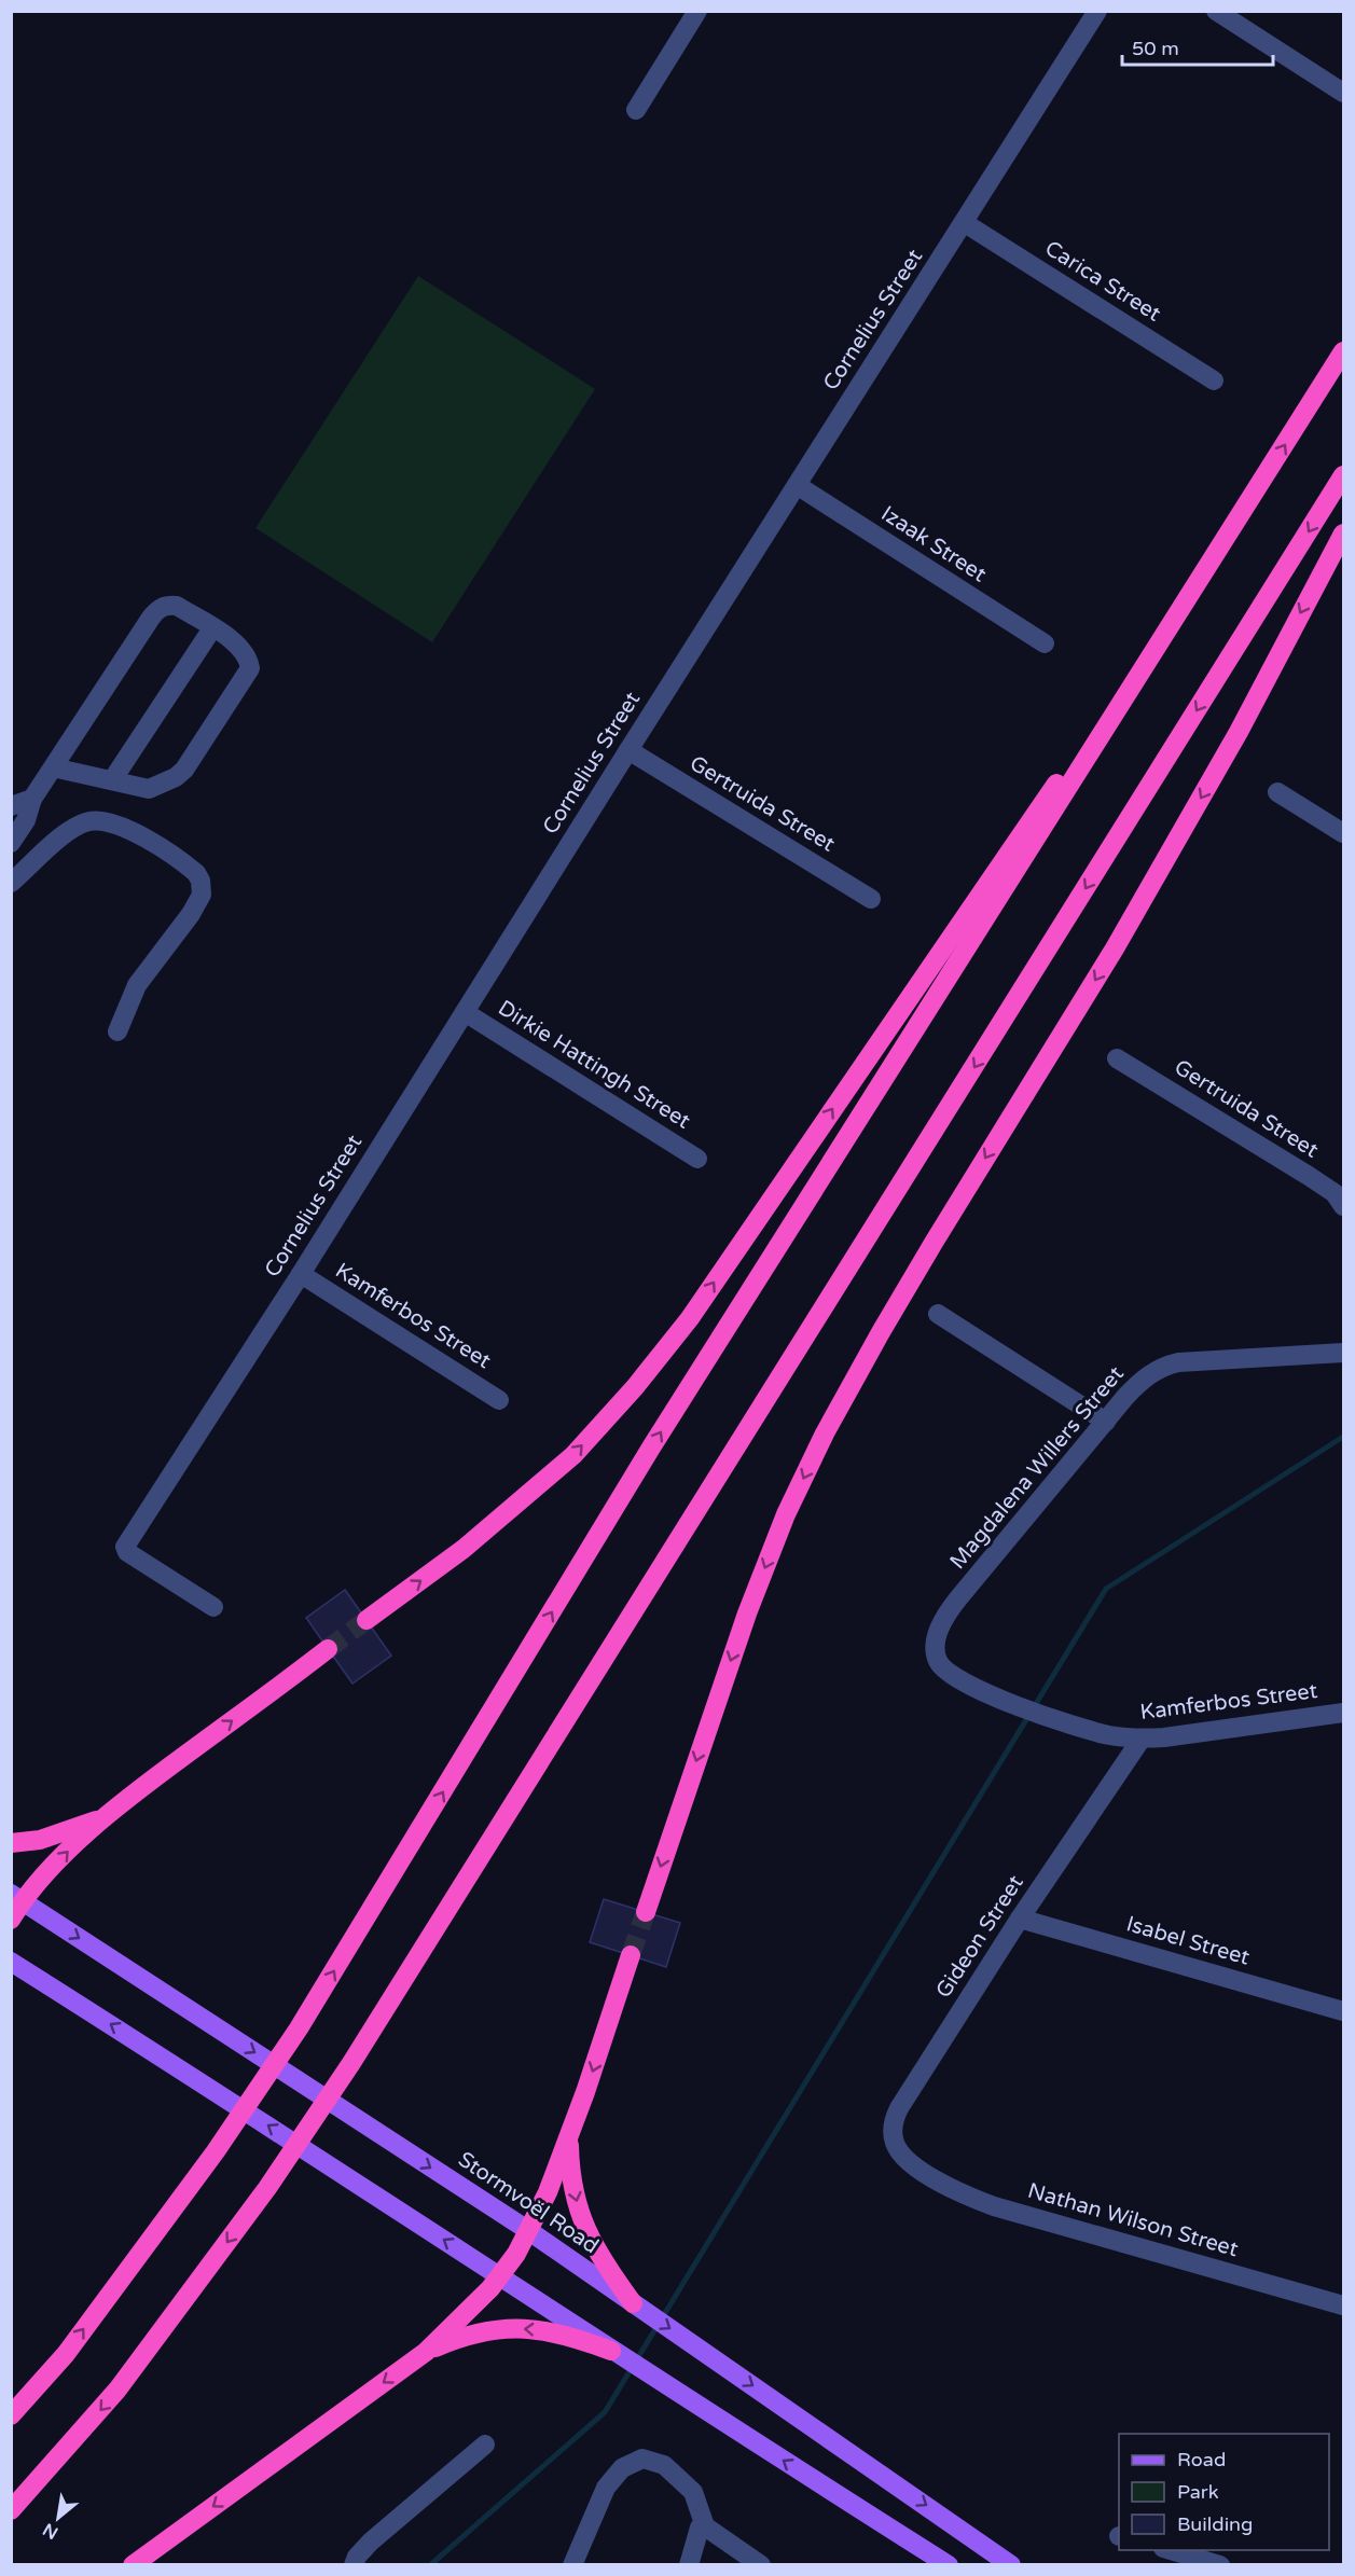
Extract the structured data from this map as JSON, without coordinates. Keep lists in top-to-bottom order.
{
  "streets": {
    "main road": ["Stormvoël Road"],
    "street": [
      "Carica Street",
      "Cornelius Street",
      "Izaak Street",
      "Gertruida Street",
      "Dirkie Hattingh Street",
      "Kamferbos Street",
      "Magdalena Willers Street",
      "Gideon Street",
      "Isabel Street",
      "Nathan Wilson Street"
    ]
  },
  "crossings": [
    ["Carica Street", "Cornelius Street"],
    ["Cornelius Street", "Izaak Street"],
    ["Cornelius Street", "Gertruida Street"],
    ["Cornelius Street", "Dirkie Hattingh Street"],
    ["Cornelius Street", "Kamferbos Street"],
    ["Kamferbos Street", "Magdalena Willers Street"],
    ["Kamferbos Street", "Gideon Street"],
    ["Gideon Street", "Isabel Street"],
    ["Gideon Street", "Nathan Wilson Street"]
  ],
  "legend": ["Road", "Park", "Building"],
  "scale_bar": "50 m",
  "north": "bottom left"
}
